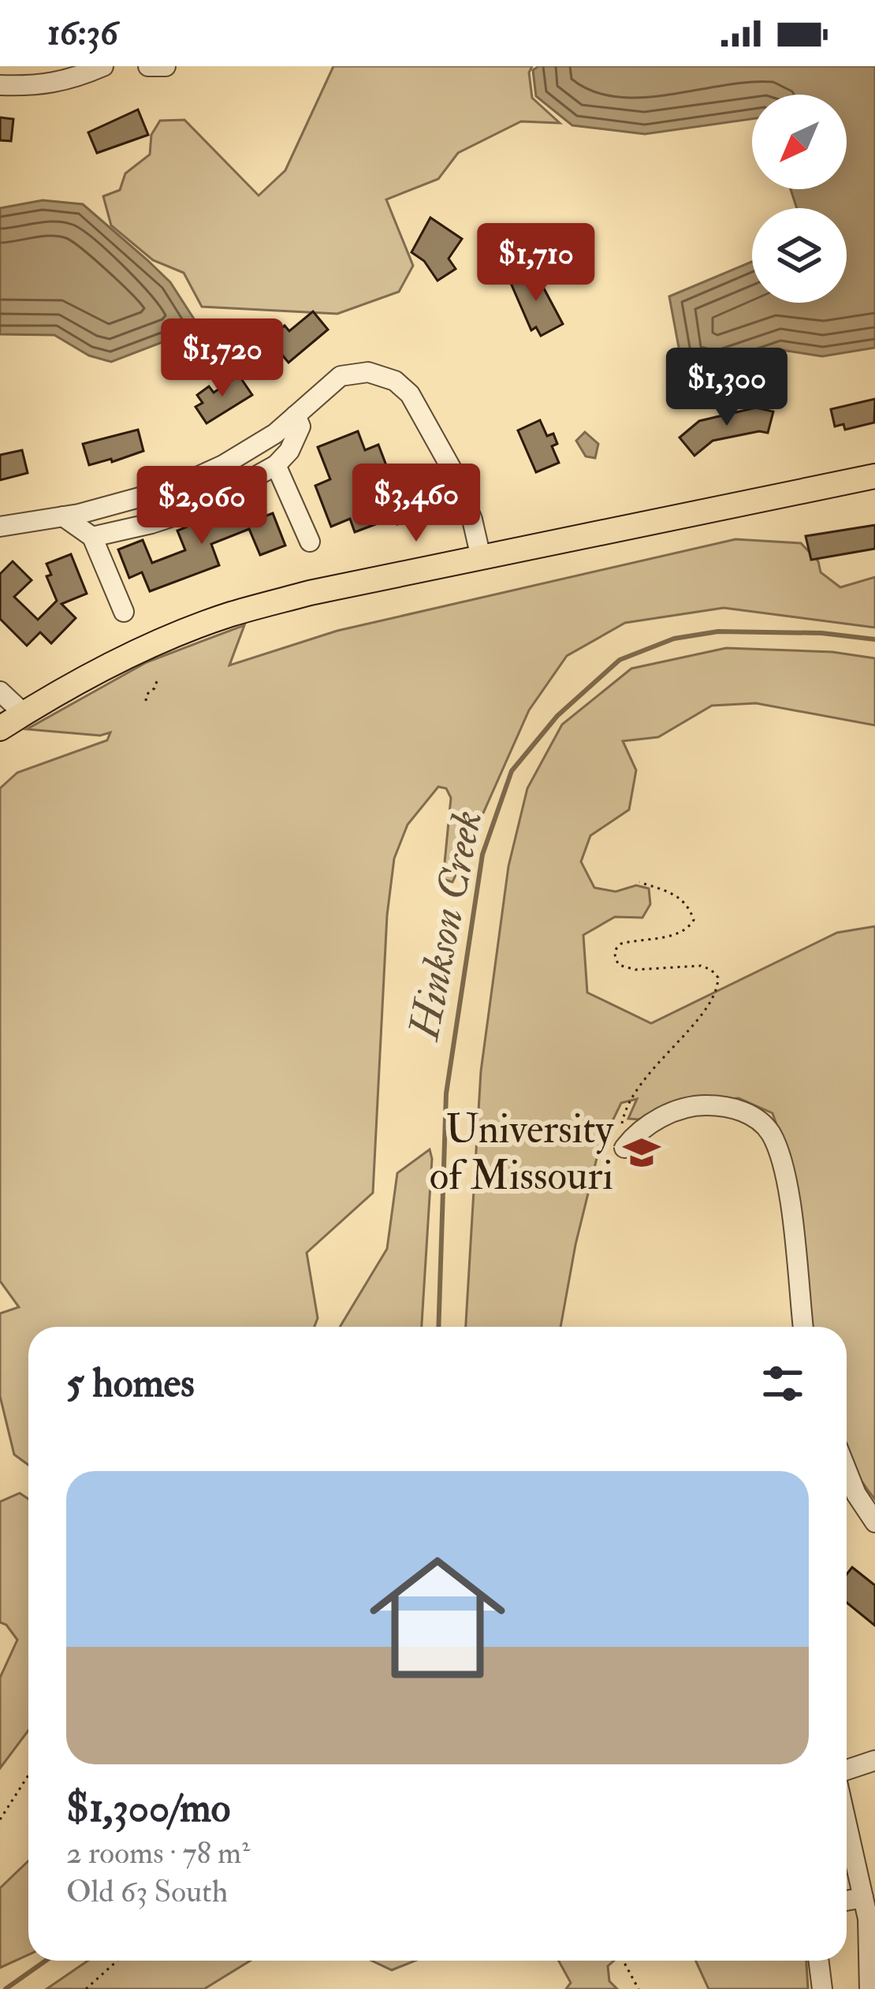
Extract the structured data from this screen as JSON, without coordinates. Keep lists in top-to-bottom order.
{
  "water": ["Hinkson Creek"],
  "places": {
    "school or university": ["University of Missouri"]
  },
  "north": "bottom left",
  "page": {
    "status": "16:36",
    "price": [
      "$1,710",
      "$1,720",
      "$1,300",
      "$3,460",
      "$2,060"
    ],
    "heading": "5 homes",
    "list": [
      {
        "name": "$1,300/mo",
        "note": "2 rooms · 78 m² · Old 63 South"
      }
    ]
  }
}
